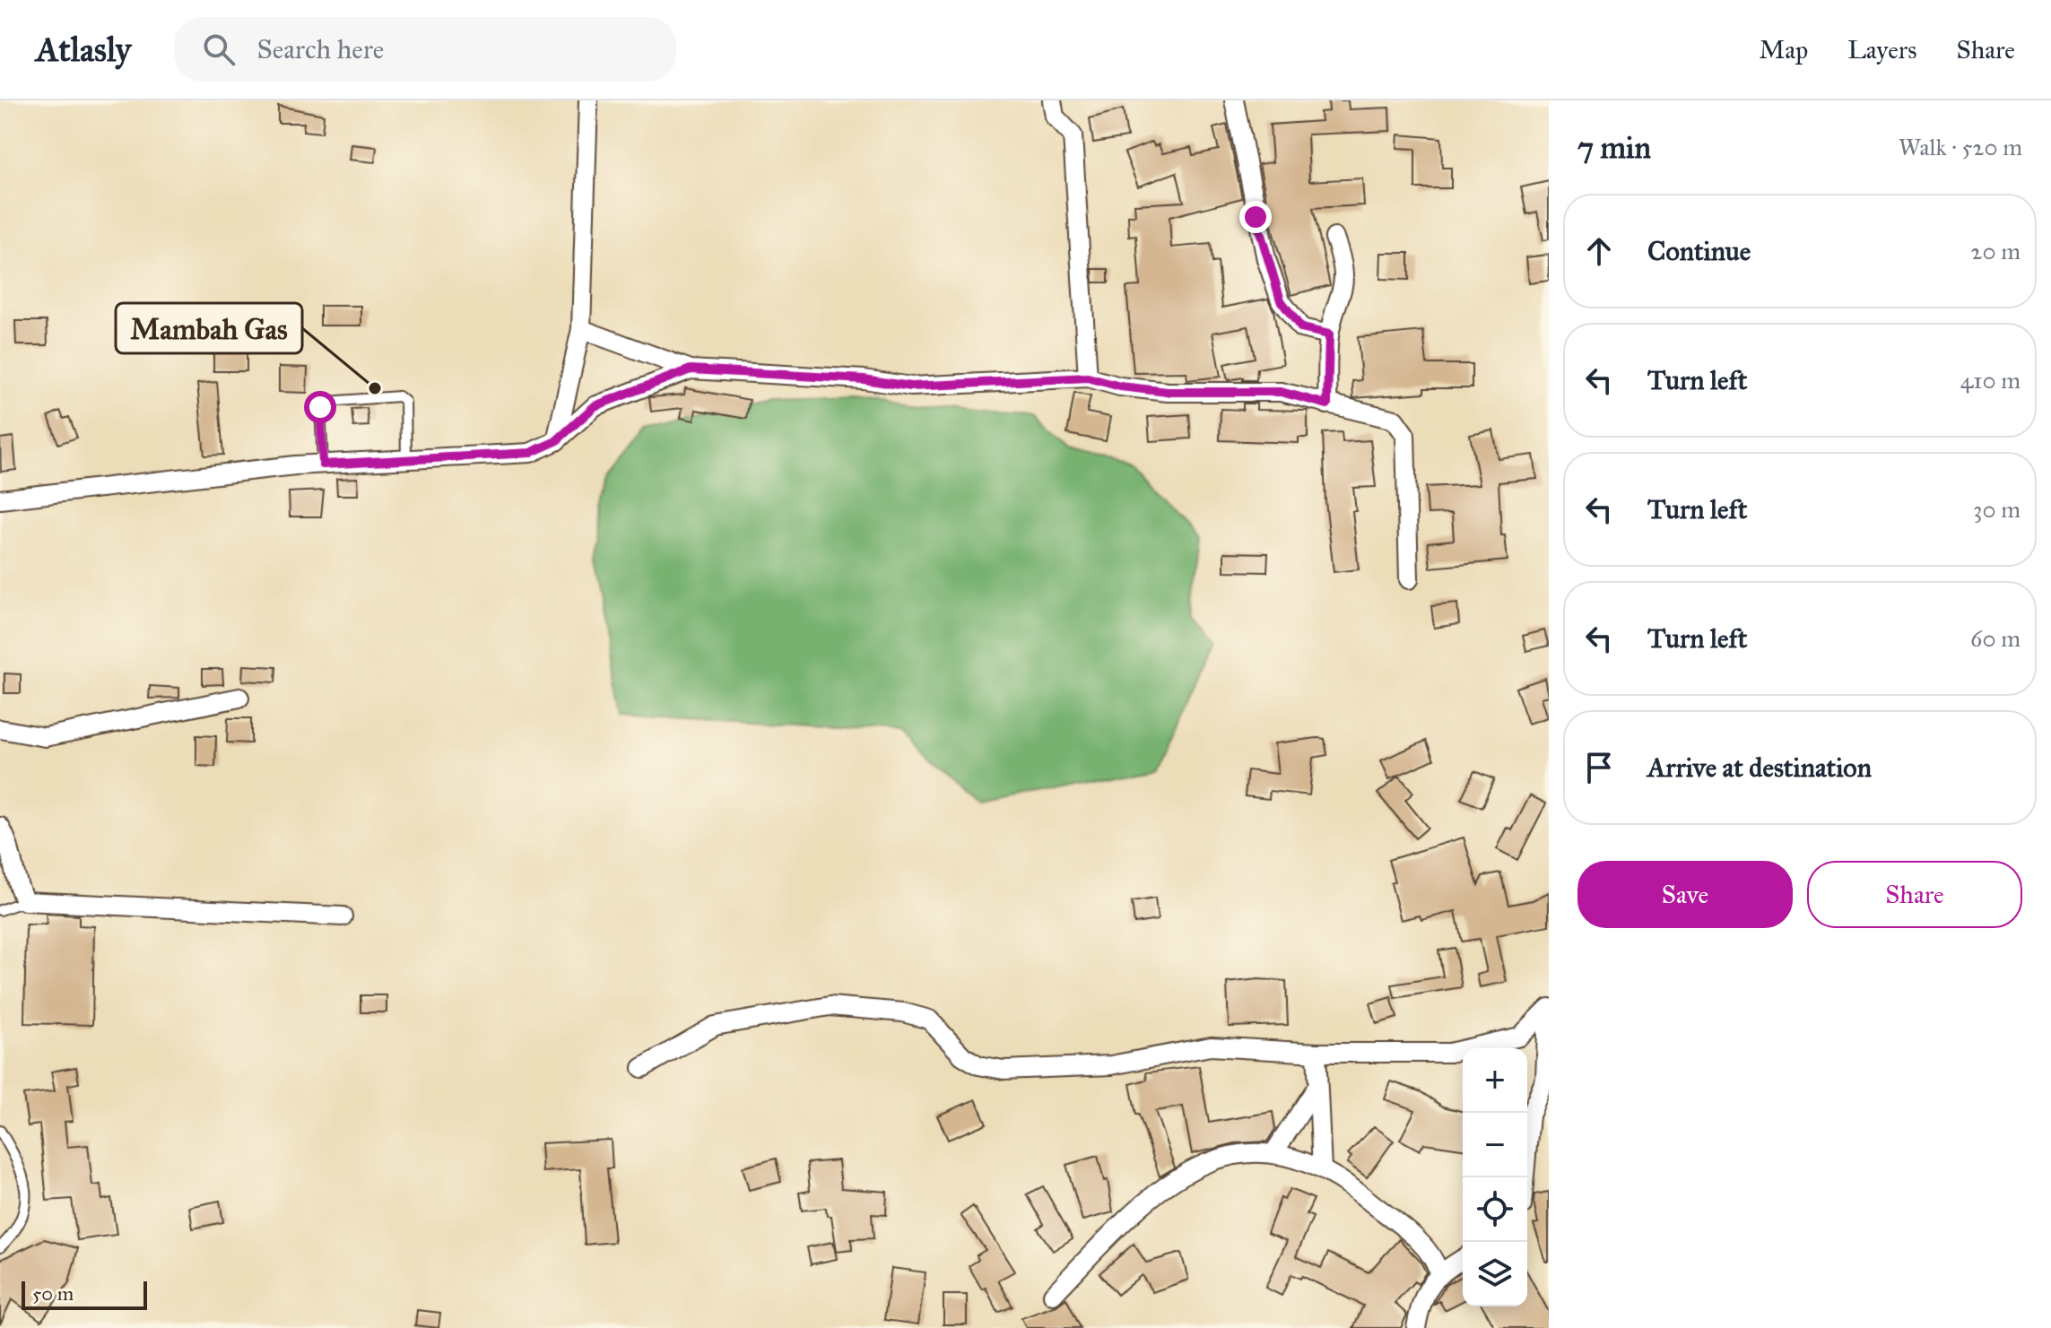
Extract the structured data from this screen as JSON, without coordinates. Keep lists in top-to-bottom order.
{
  "places": ["Mambah Gas"],
  "scale_bar": "50 m",
  "page": {
    "header": "Atlasly",
    "search": "Search here",
    "nav": ["Map", "Layers", "Share"],
    "heading": ["7 min", "Walk · 520 m"],
    "list": [
      ["Continue", "20 m"],
      ["Turn left", "410 m"],
      ["Turn left", "30 m"],
      ["Turn left", "60 m"],
      "Arrive at destination"
    ],
    "buttons": ["Save", "Share"],
    "map_buttons": ["+", "−"],
    "scale": "50 m"
  }
}
